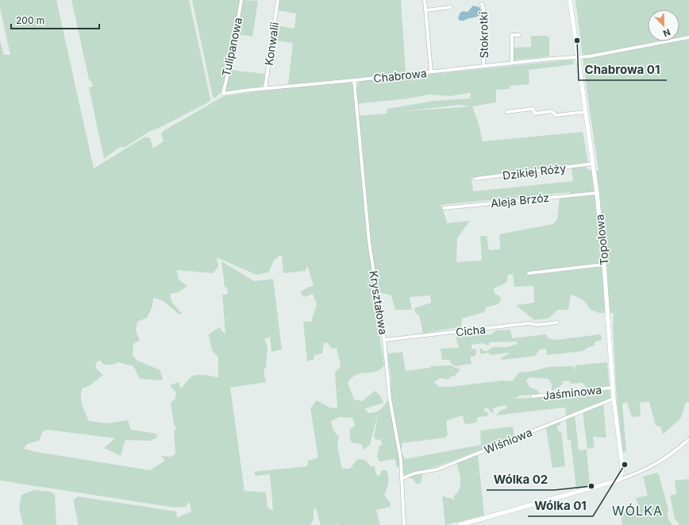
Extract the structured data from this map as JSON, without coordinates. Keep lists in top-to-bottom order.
{
  "streets": {
    "street": [
      "Stokrotki",
      "Konwalii",
      "Tulipanowa",
      "Chabrowa",
      "Dzikiej Róży",
      "Aleja Brzóz",
      "Topolowa",
      "Kryształowa",
      "Cicha",
      "Jaśminowa",
      "Wiśniowa"
    ]
  },
  "crossings": [
    ["Stokrotki", "Chabrowa"],
    ["Konwalii", "Chabrowa"],
    ["Tulipanowa", "Chabrowa"],
    ["Chabrowa", "Topolowa"],
    ["Chabrowa", "Kryształowa"],
    ["Dzikiej Róży", "Topolowa"],
    ["Aleja Brzóz", "Topolowa"],
    ["Topolowa", "Jaśminowa"],
    ["Topolowa", "Wiśniowa"],
    ["Kryształowa", "Cicha"],
    ["Kryształowa", "Wiśniowa"]
  ],
  "districts": ["WÓLKA"],
  "places": ["Chabrowa 01", "Wólka 01", "Wólka 02"],
  "scale_bar": "200 m",
  "north": "bottom right"
}
